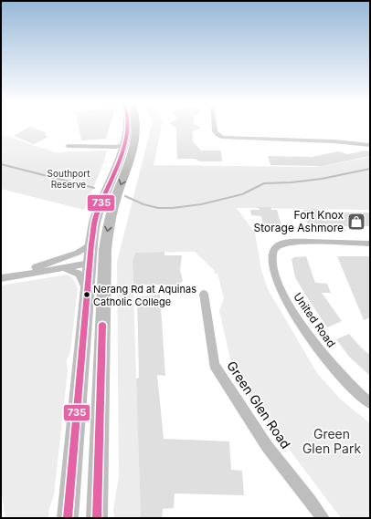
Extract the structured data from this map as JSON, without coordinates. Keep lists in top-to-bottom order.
{
  "streets": {
    "street": ["United Road", "Green Glen Road"]
  },
  "parks": ["Southport Reserve", "Green Glen Park"],
  "places": {
    "shop": ["Fort Knox Storage Ashmore"],
    "other": ["Nerang Rd at Aquinas Catholic College"]
  },
  "lines": ["transit line 735"]
}
